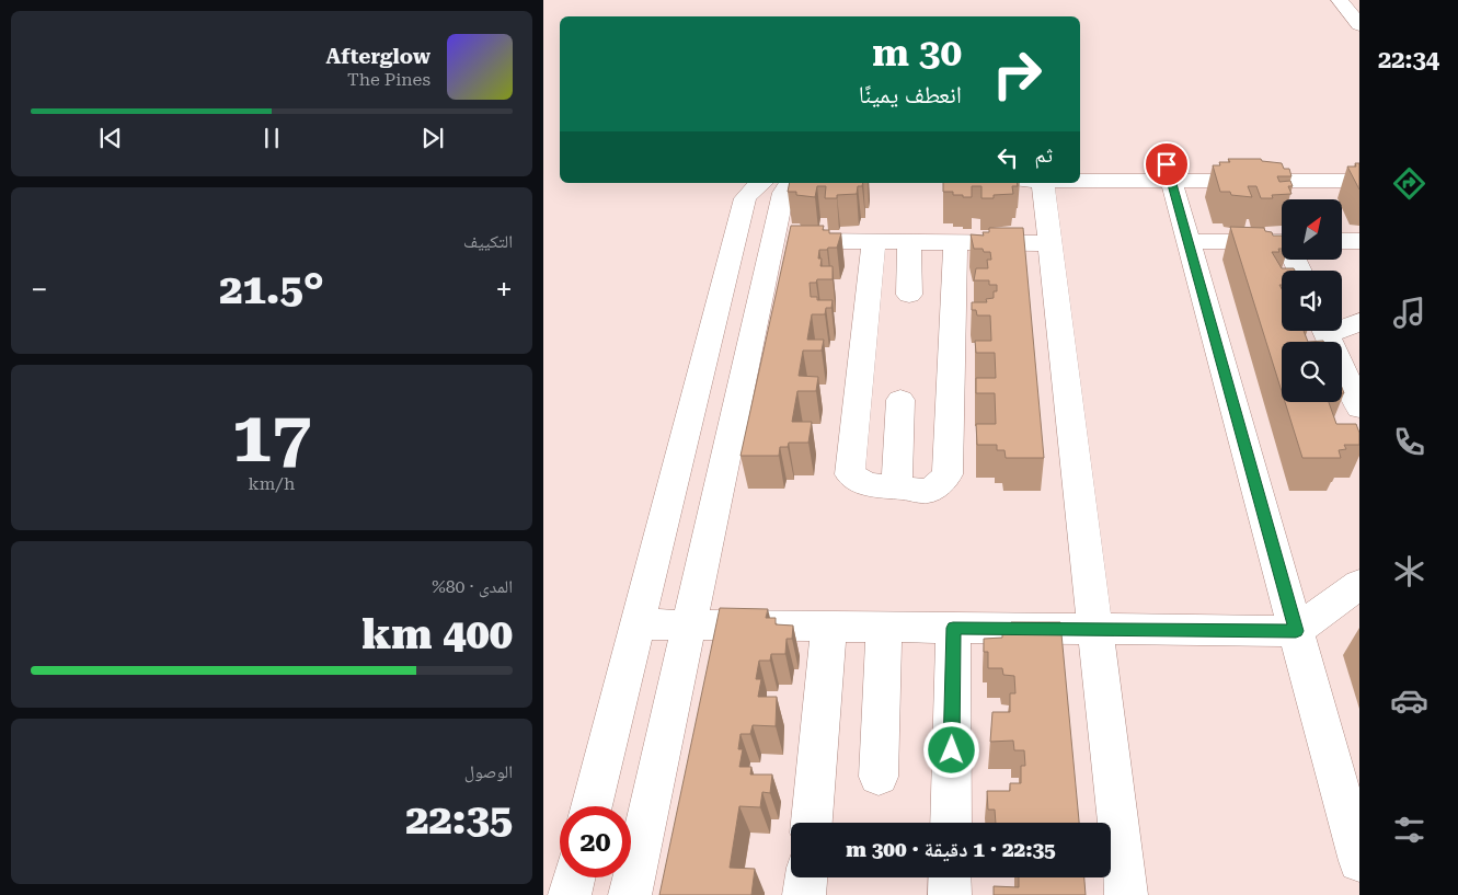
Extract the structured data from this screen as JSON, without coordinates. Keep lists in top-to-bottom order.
{
  "north": "top right",
  "page": {
    "tabs": "22:34",
    "turn": ["30 m", "انعطف يمينًا"],
    "song": ["Afterglow", "The Pines"],
    "then": "ثم",
    "tile": [
      "التكييف",
      ["17", "km/h"],
      ["المدى · 80%", "400 km"],
      ["الوصول", "22:35"]
    ],
    "heat": ["−", "21.5°", "+"],
    "limit": "20",
    "trip": "22:35 · 1 دقيقة · 300 m"
  }
}
